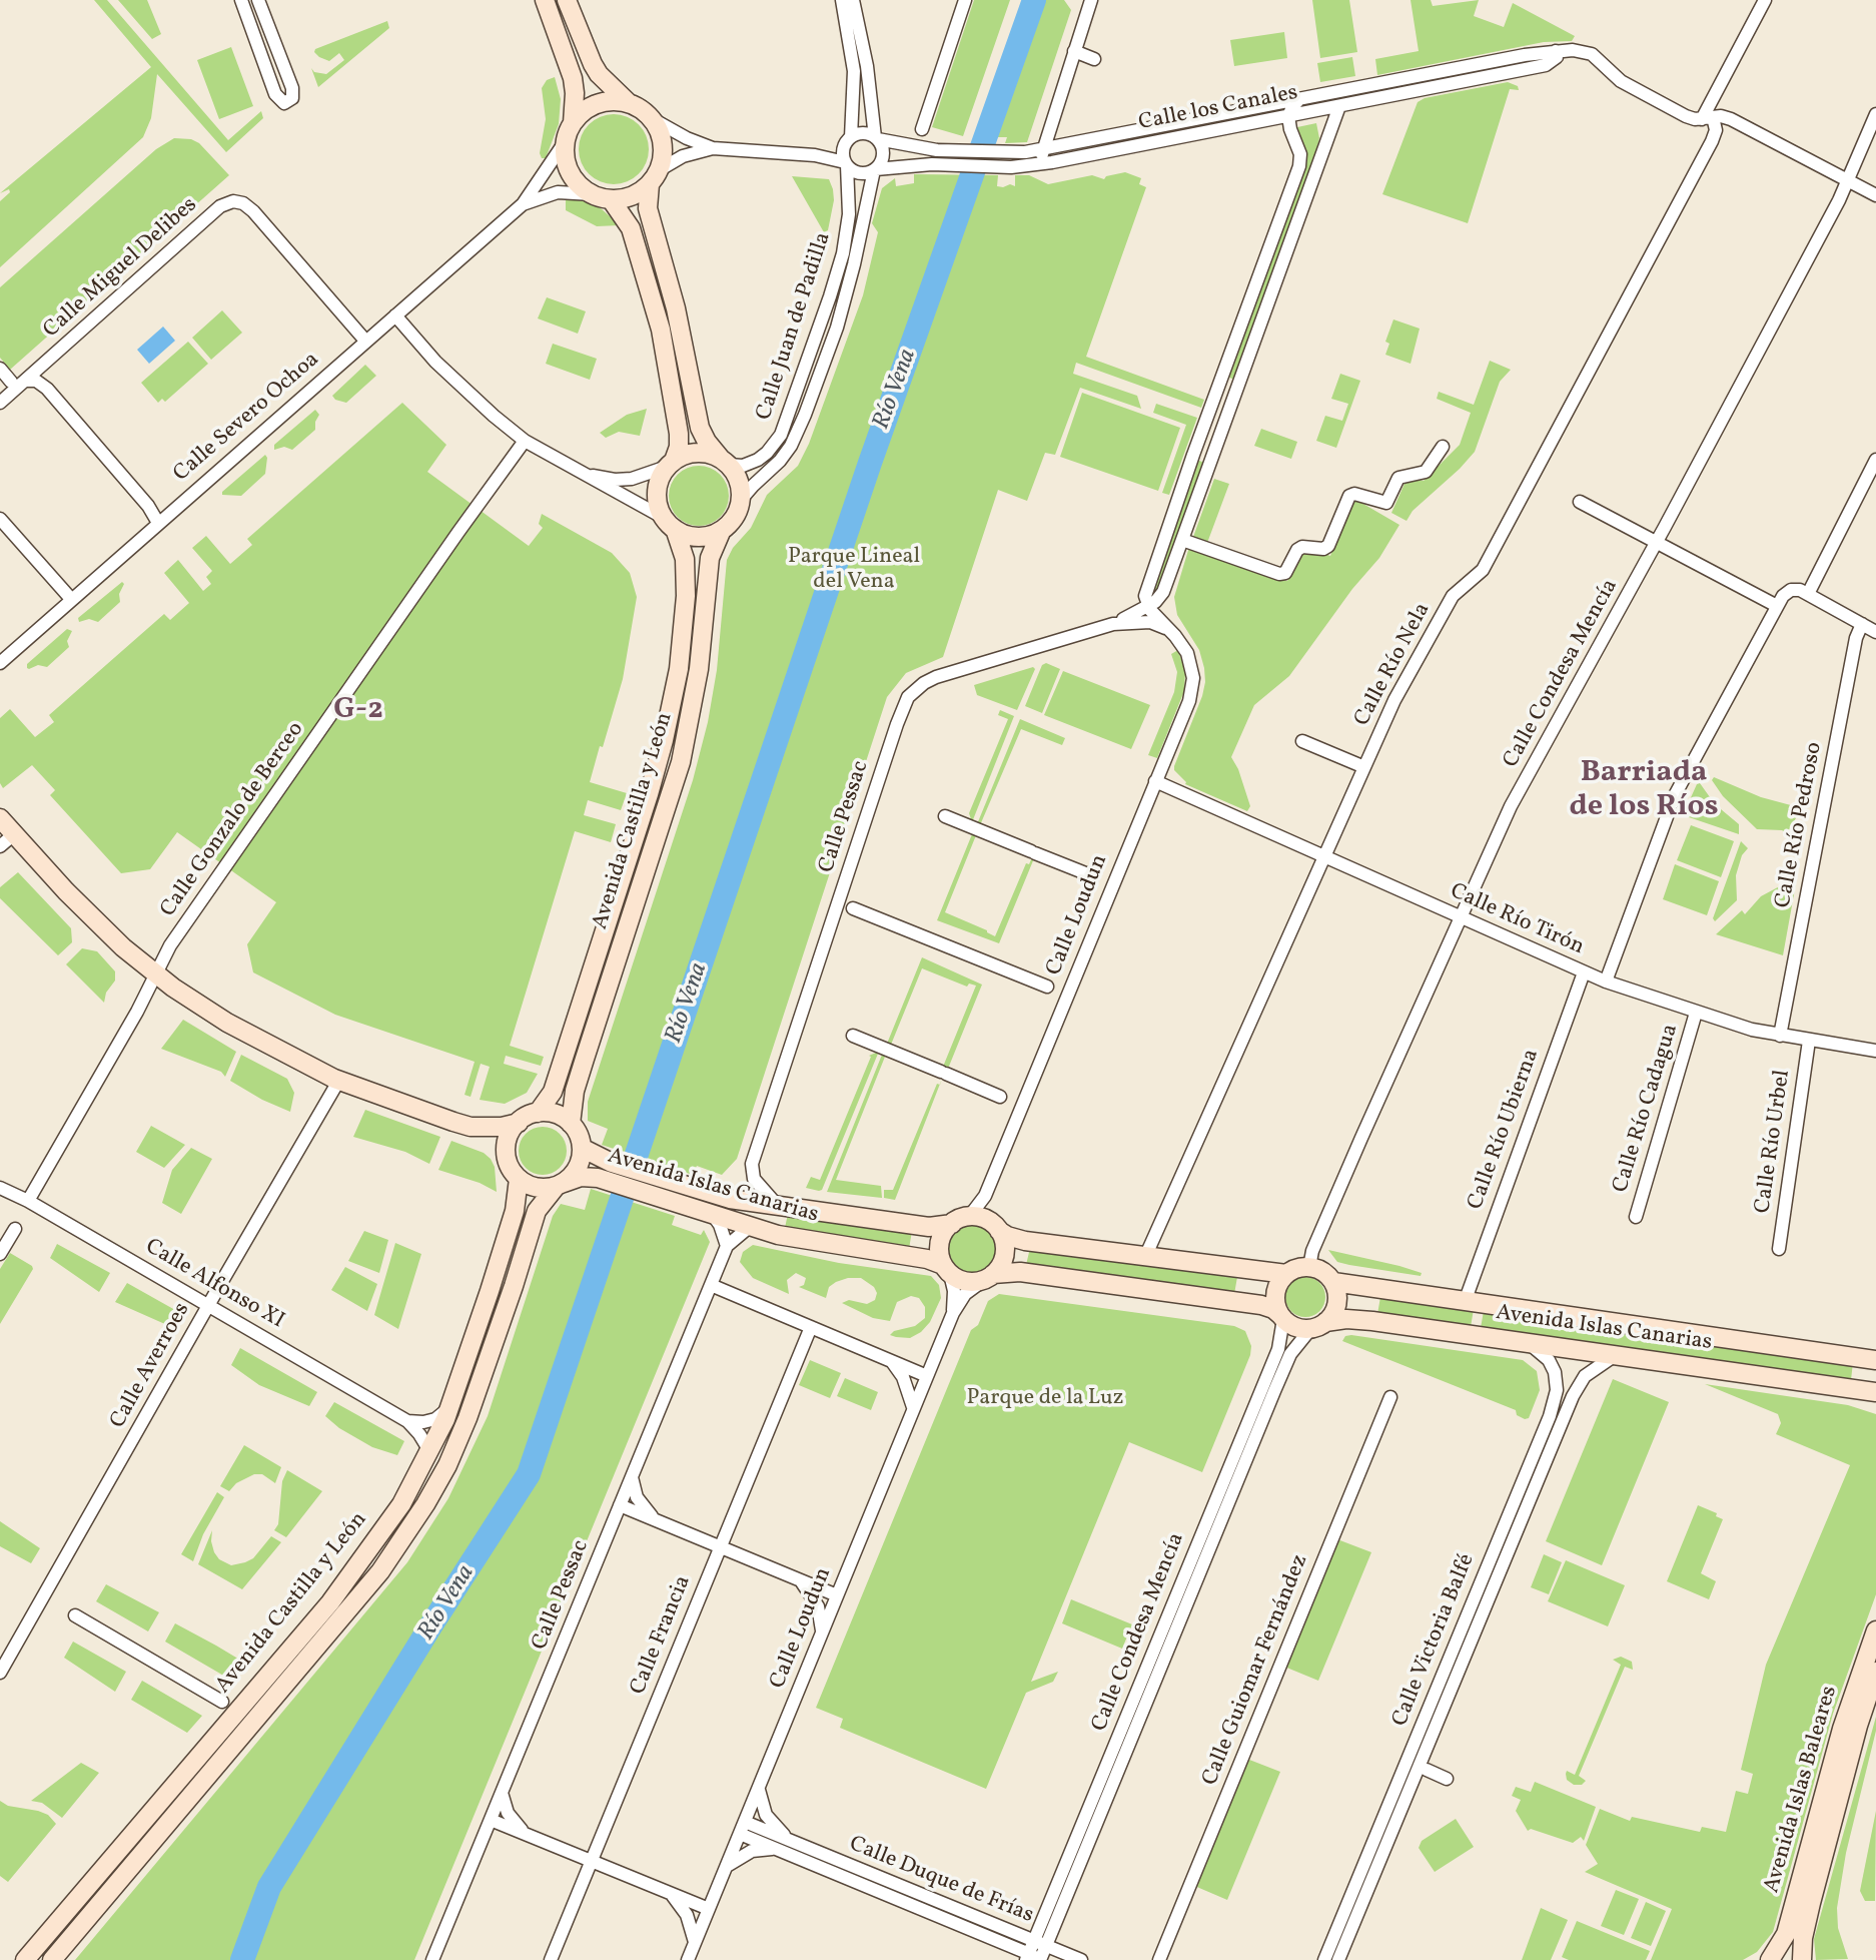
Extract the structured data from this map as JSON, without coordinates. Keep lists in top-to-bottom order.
{
  "streets": {
    "main road": ["Avenida Castilla y León", "Avenida Islas Canarias", "Avenida Islas Baleares"],
    "street": [
      "Calle los Canales",
      "Calle Miguel Delibes",
      "Calle Juan de Padilla",
      "Calle Severo Ochoa",
      "Calle Río Nela",
      "Calle Condesa Mencía",
      "Calle Pessac",
      "Calle Gonzalo de Berceo",
      "Calle Río Pedroso",
      "Calle Loudun",
      "Calle Río Tirón",
      "Calle Río Cadagua",
      "Calle Río Ubierna",
      "Calle Río Urbel",
      "Calle Alfonso XI",
      "Calle Averroes",
      "Calle Francia",
      "Calle Victoria Balfé",
      "Calle Guiomar Fernández",
      "Calle Duque de Frías"
    ]
  },
  "crossings": [
    ["Calle los Canales", "Calle Juan de Padilla"],
    ["Calle los Canales", "Calle Río Nela"],
    ["Calle los Canales", "Calle Condesa Mencía"],
    ["Calle Miguel Delibes", "Calle Severo Ochoa"],
    ["Calle Juan de Padilla", "Avenida Castilla y León"],
    ["Calle Río Nela", "Calle Río Tirón"],
    ["Calle Condesa Mencía", "Calle Río Tirón"],
    ["Calle Condesa Mencía", "Avenida Islas Canarias"],
    ["Calle Condesa Mencía", "Calle Duque de Frías"],
    ["Calle Pessac", "Calle Loudun"],
    ["Calle Pessac", "Avenida Islas Canarias"],
    ["Calle Gonzalo de Berceo", "Calle Alfonso XI"],
    ["Avenida Castilla y León", "Avenida Islas Canarias"],
    ["Avenida Castilla y León", "Calle Alfonso XI"],
    ["Calle Río Pedroso", "Calle Río Tirón"],
    ["Calle Loudun", "Calle Río Tirón"],
    ["Calle Loudun", "Avenida Islas Canarias"],
    ["Calle Loudun", "Calle Duque de Frías"],
    ["Calle Río Tirón", "Calle Río Cadagua"],
    ["Calle Río Tirón", "Calle Río Ubierna"],
    ["Calle Río Tirón", "Calle Río Urbel"],
    ["Calle Río Ubierna", "Avenida Islas Canarias"],
    ["Avenida Islas Canarias", "Calle Victoria Balfé"],
    ["Calle Alfonso XI", "Calle Averroes"]
  ],
  "districts": ["G-2", "Barriada de los Ríos"],
  "water": ["Río Vena"],
  "parks": ["Parque Lineal del Vena", "Parque de la Luz"]
}
